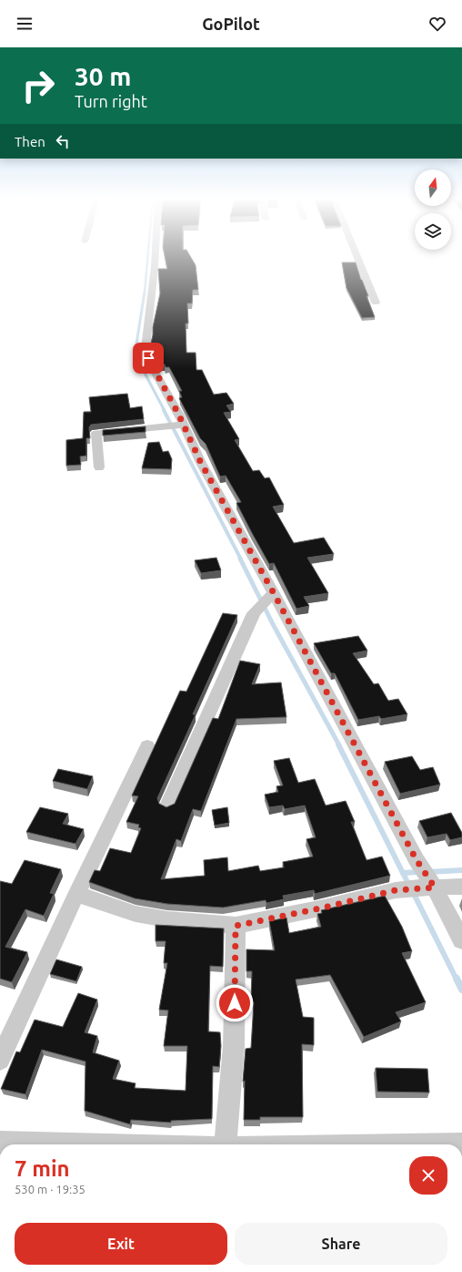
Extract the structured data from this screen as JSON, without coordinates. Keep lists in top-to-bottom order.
{
  "north": "top",
  "page": {
    "header": "GoPilot",
    "turn": ["30 m", "Turn right"],
    "then": "Then",
    "heading": ["7 min", "530 m · 19:35"],
    "buttons": ["Exit", "Share"]
  }
}
